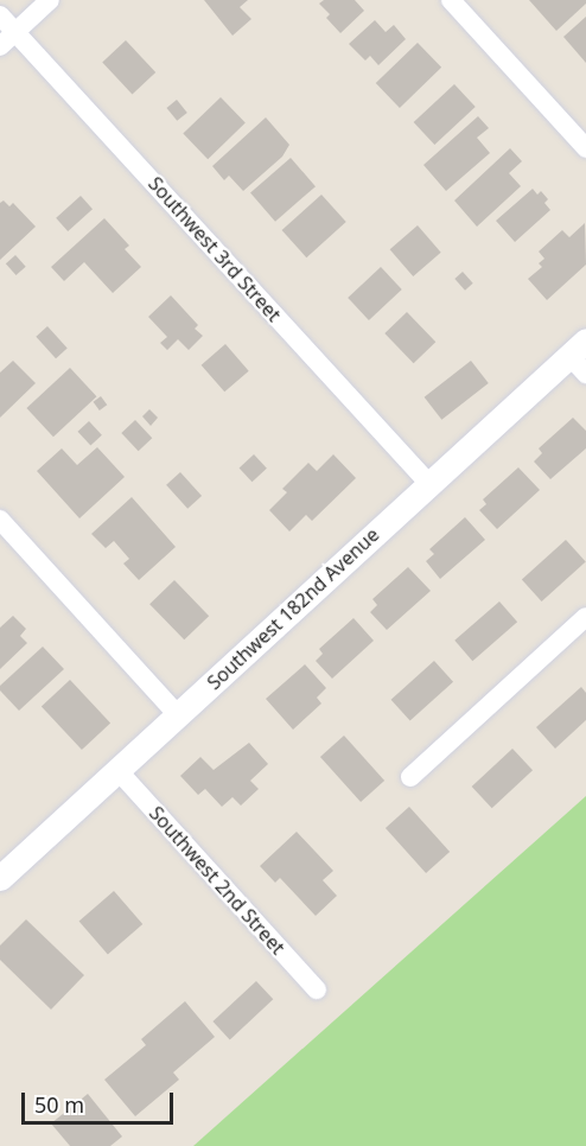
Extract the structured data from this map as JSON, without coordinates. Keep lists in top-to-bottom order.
{
  "streets": {
    "street": ["Southwest 3rd Street", "Southwest 182nd Avenue", "Southwest 2nd Street"]
  },
  "crossings": [
    ["Southwest 3rd Street", "Southwest 182nd Avenue"],
    ["Southwest 182nd Avenue", "Southwest 2nd Street"]
  ],
  "scale_bar": "50 m"
}
